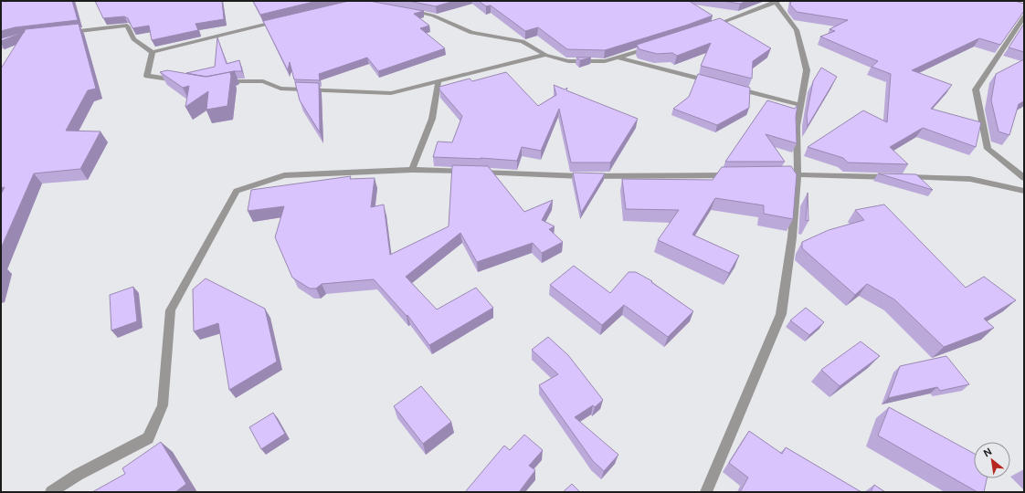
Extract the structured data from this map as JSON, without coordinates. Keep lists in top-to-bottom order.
{
  "north": "top left"
}
